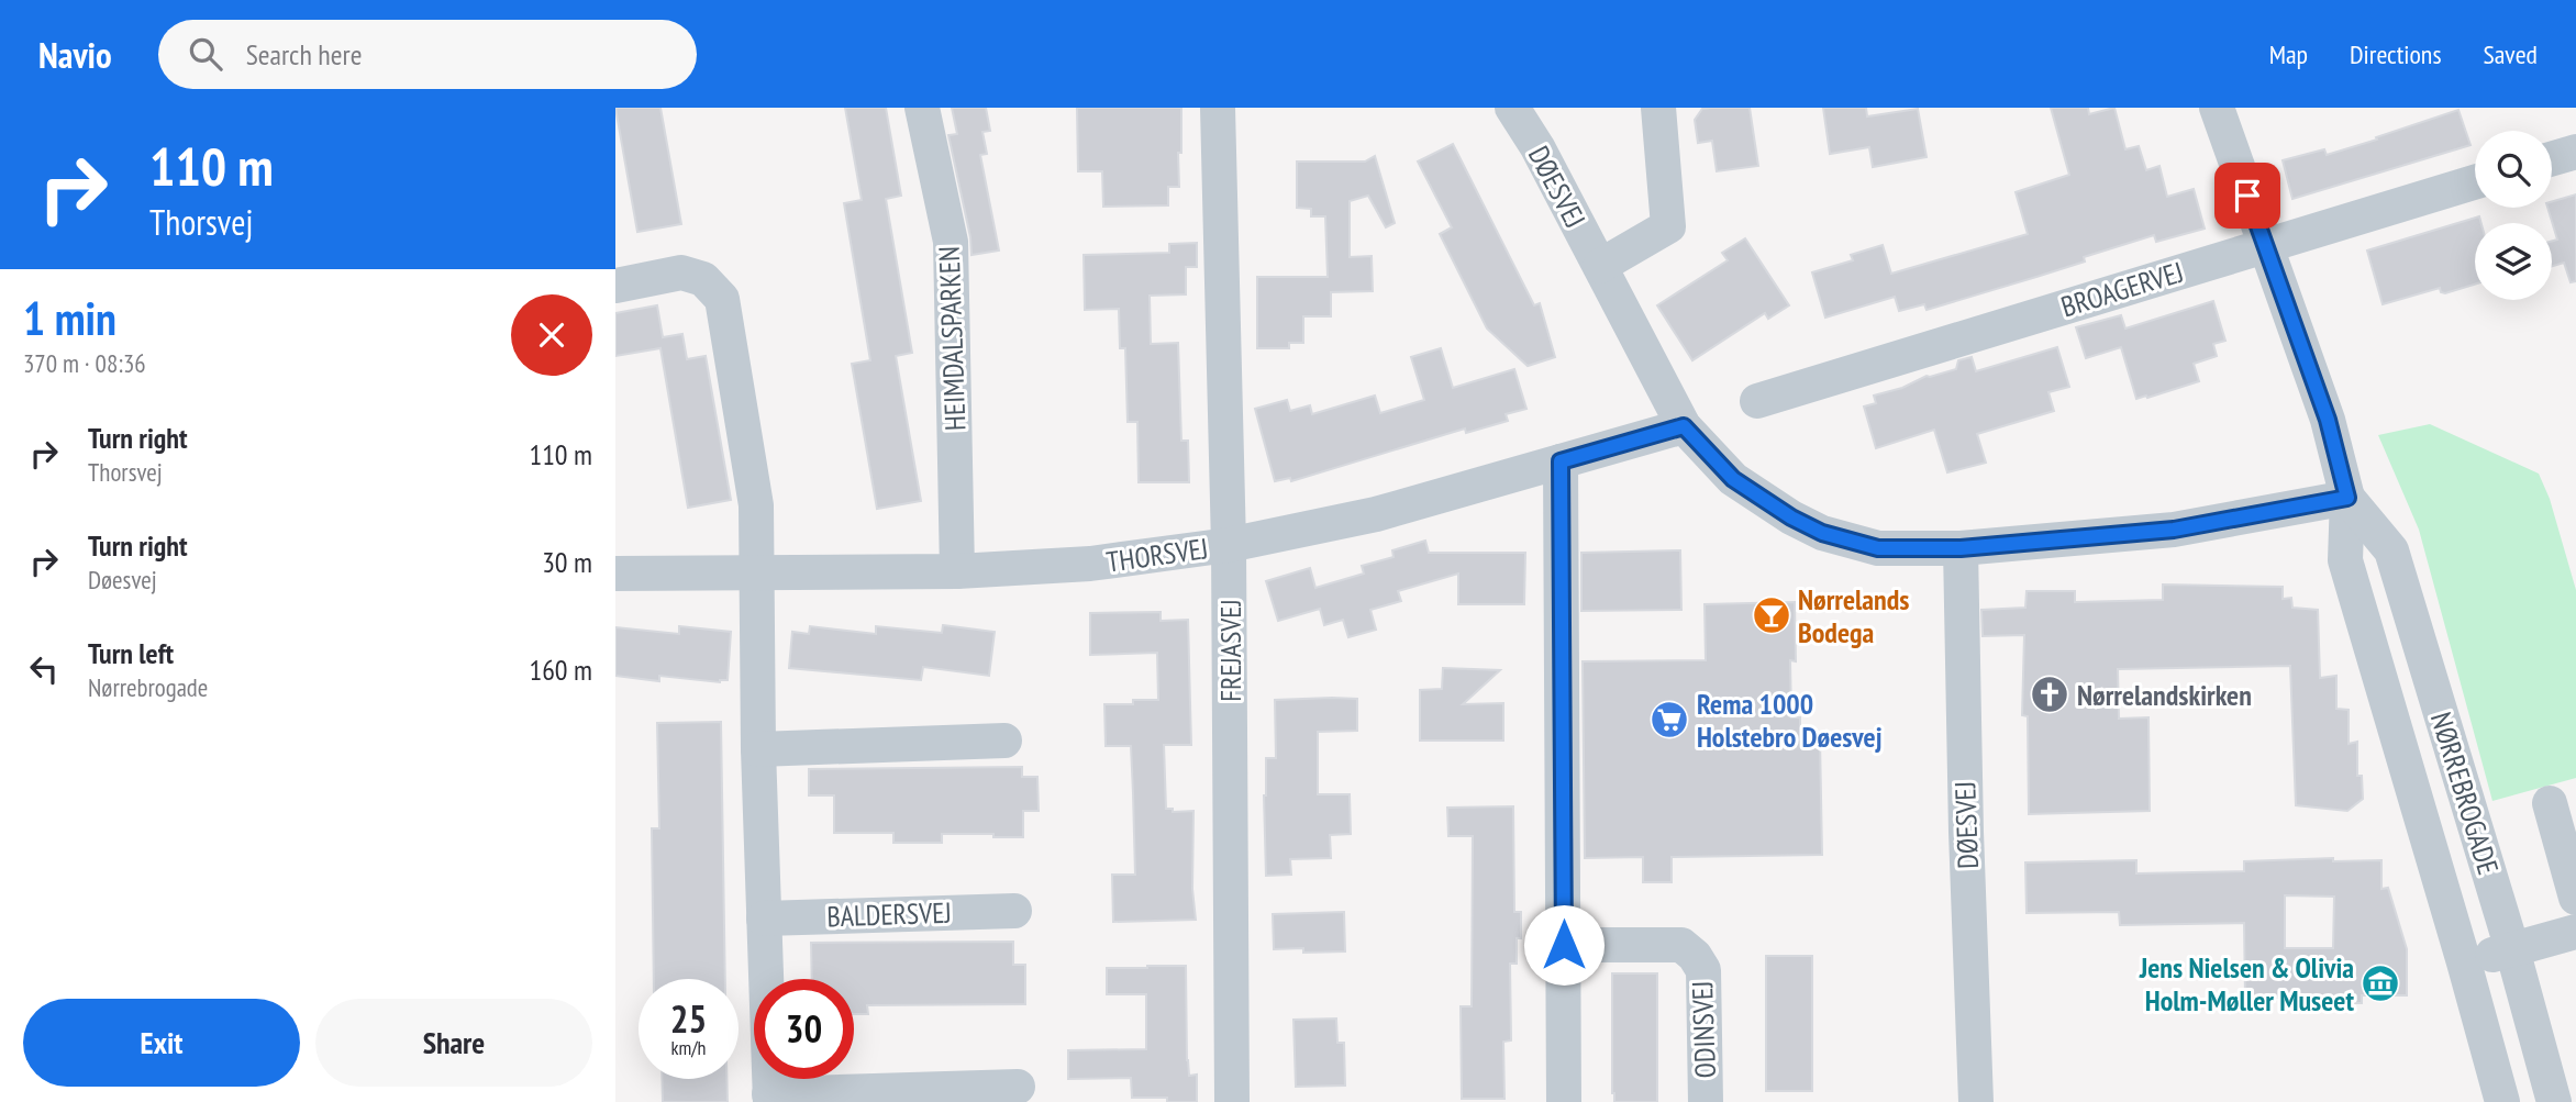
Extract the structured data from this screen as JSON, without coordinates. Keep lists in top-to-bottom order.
{
  "streets": {
    "street": [
      "DØESVEJ",
      "BROAGERVEJ",
      "HEIMDALSPARKEN",
      "THORSVEJ",
      "FREJASVEJ",
      "NØRREBROGADE",
      "BALDERSVEJ",
      "ODINSVEJ"
    ]
  },
  "crossings": [
    ["DØESVEJ", "THORSVEJ"],
    ["DØESVEJ", "NØRREBROGADE"],
    ["BROAGERVEJ", "NØRREBROGADE"],
    ["HEIMDALSPARKEN", "THORSVEJ"],
    ["THORSVEJ", "FREJASVEJ"]
  ],
  "places": {
    "bar": ["Nørrelands Bodega"],
    "church": ["Nørrelandskirken"],
    "supermarket": ["Rema 1000 Holstebro Døesvej"],
    "museum": ["Jens Nielsen & Olivia Holm-Møller Museet"]
  },
  "page": {
    "header": "Navio",
    "search": "Search here",
    "nav": ["Map", "Directions", "Saved"],
    "turn": ["110 m", "Thorsvej"],
    "heading": ["1 min", "370 m · 08:36"],
    "list": [
      {
        "name": "Turn right",
        "note": "Thorsvej",
        "value": "110 m"
      },
      {
        "name": "Turn right",
        "note": "Døesvej",
        "value": "30 m"
      },
      {
        "name": "Turn left",
        "note": "Nørrebrogade",
        "value": "160 m"
      }
    ],
    "speed": "25 km/h",
    "limit": "30",
    "buttons": ["Exit", "Share"]
  }
}
